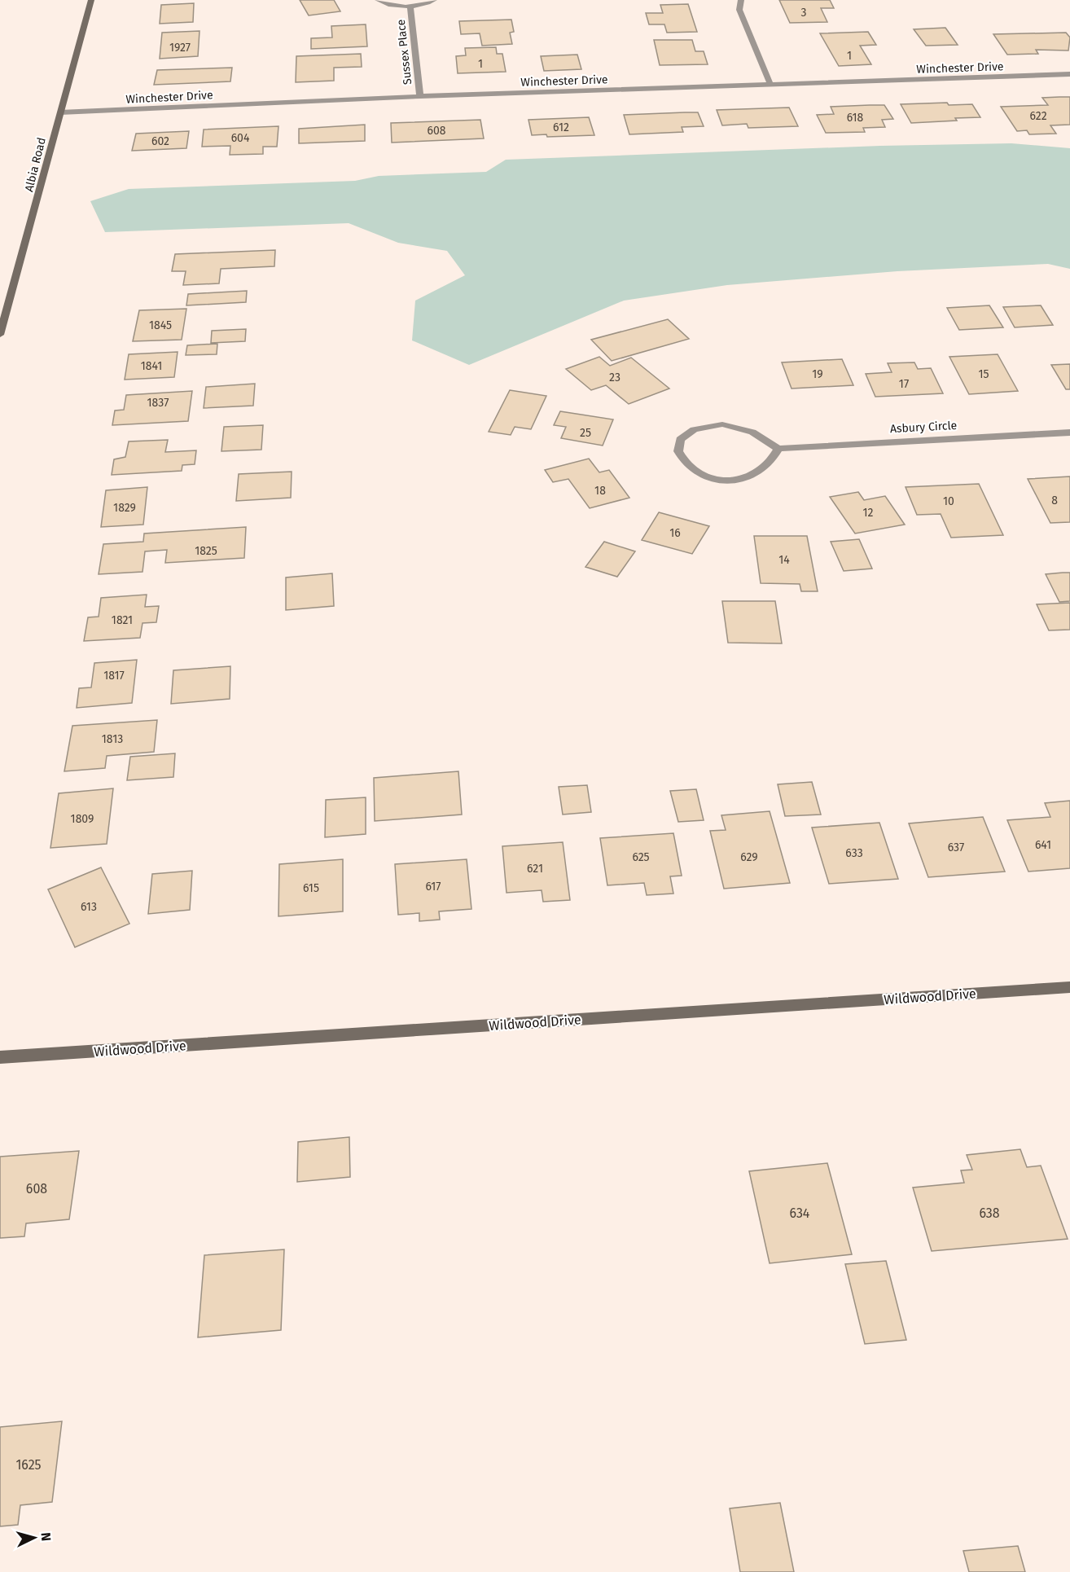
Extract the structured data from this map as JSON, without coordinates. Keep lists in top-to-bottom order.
{
  "streets": {
    "street": [
      "Sussex Place",
      "Winchester Drive",
      "Albia Road",
      "Asbury Circle",
      "Wildwood Drive"
    ]
  },
  "crossings": [
    ["Sussex Place", "Winchester Drive"],
    ["Winchester Drive", "Albia Road"]
  ],
  "house_numbers": [
    "3",
    "1927",
    "1",
    "1",
    "622",
    "618",
    "612",
    "608",
    "604",
    "602",
    "1845",
    "1841",
    "19",
    "15",
    "23",
    "17",
    "1837",
    "25",
    "18",
    "8",
    "10",
    "1829",
    "12",
    "16",
    "1825",
    "14",
    "1821",
    "1817",
    "1813",
    "1809",
    "641",
    "637",
    "633",
    "625",
    "629",
    "621",
    "617",
    "615",
    "613",
    "608",
    "634",
    "638",
    "1625"
  ],
  "north": "right"
}
